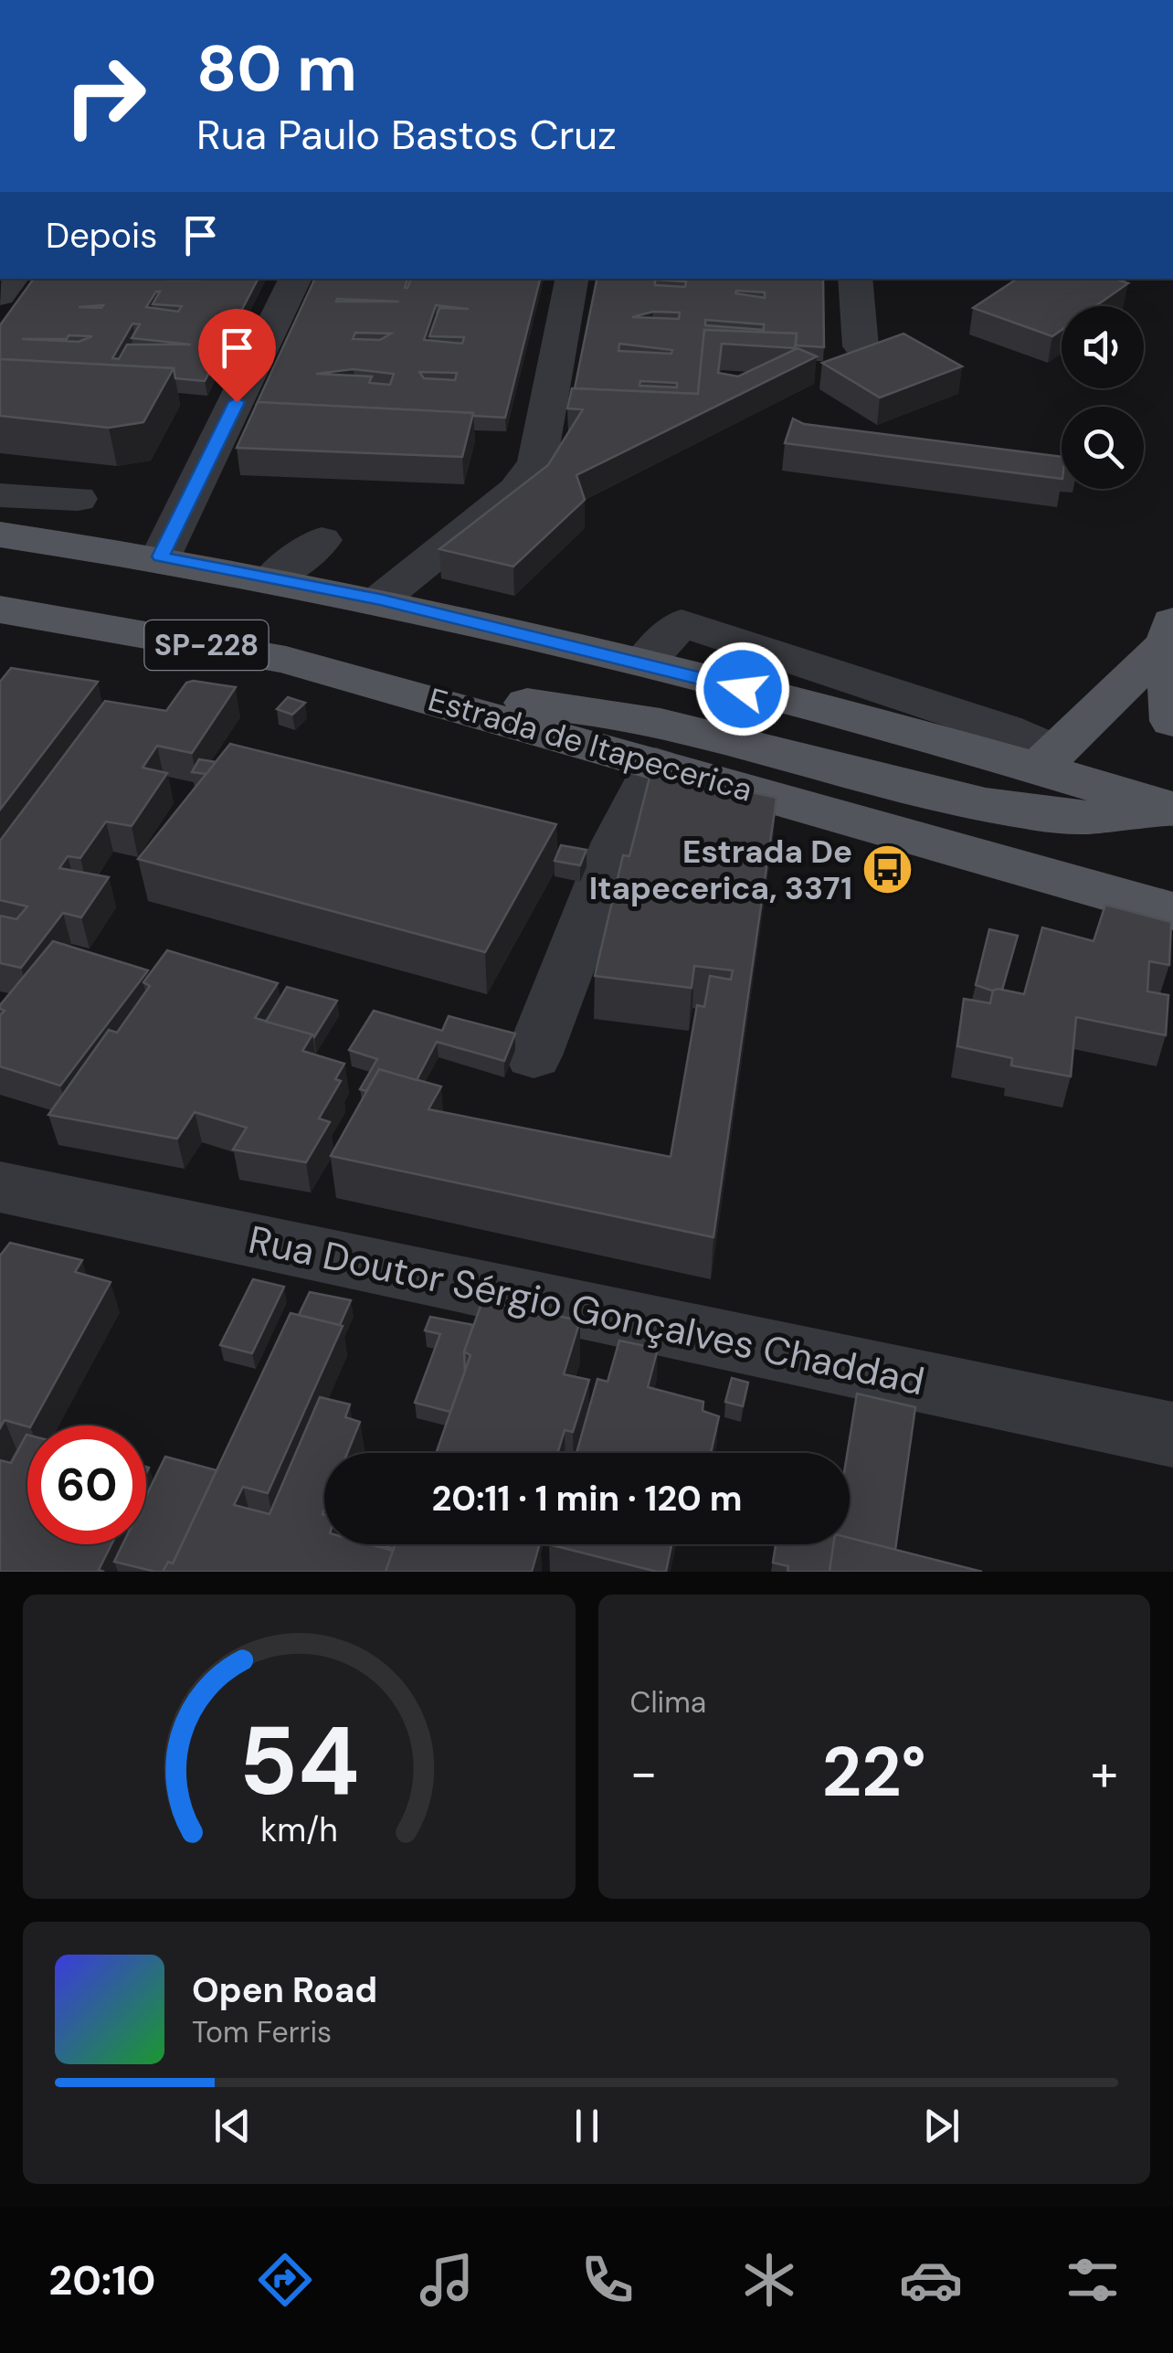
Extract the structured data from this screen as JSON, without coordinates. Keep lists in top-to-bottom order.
{
  "streets": {
    "main road": ["SP-228", "Estrada de Itapecerica"],
    "street": ["Rua Doutor Sérgio Gonçalves Chaddad"]
  },
  "places": {
    "bus stop": ["Estrada De Itapecerica, 3371"]
  },
  "page": {
    "turn": ["80 m", "Rua Paulo Bastos Cruz"],
    "then": "Depois",
    "limit": "60",
    "trip": "20:11 · 1 min · 120 m",
    "tile": "Clima",
    "heat": ["−", "22°", "+"],
    "song": ["Open Road", "Tom Ferris"],
    "tabs": "20:10",
    "gauge": ["54", "km/h"]
  }
}
